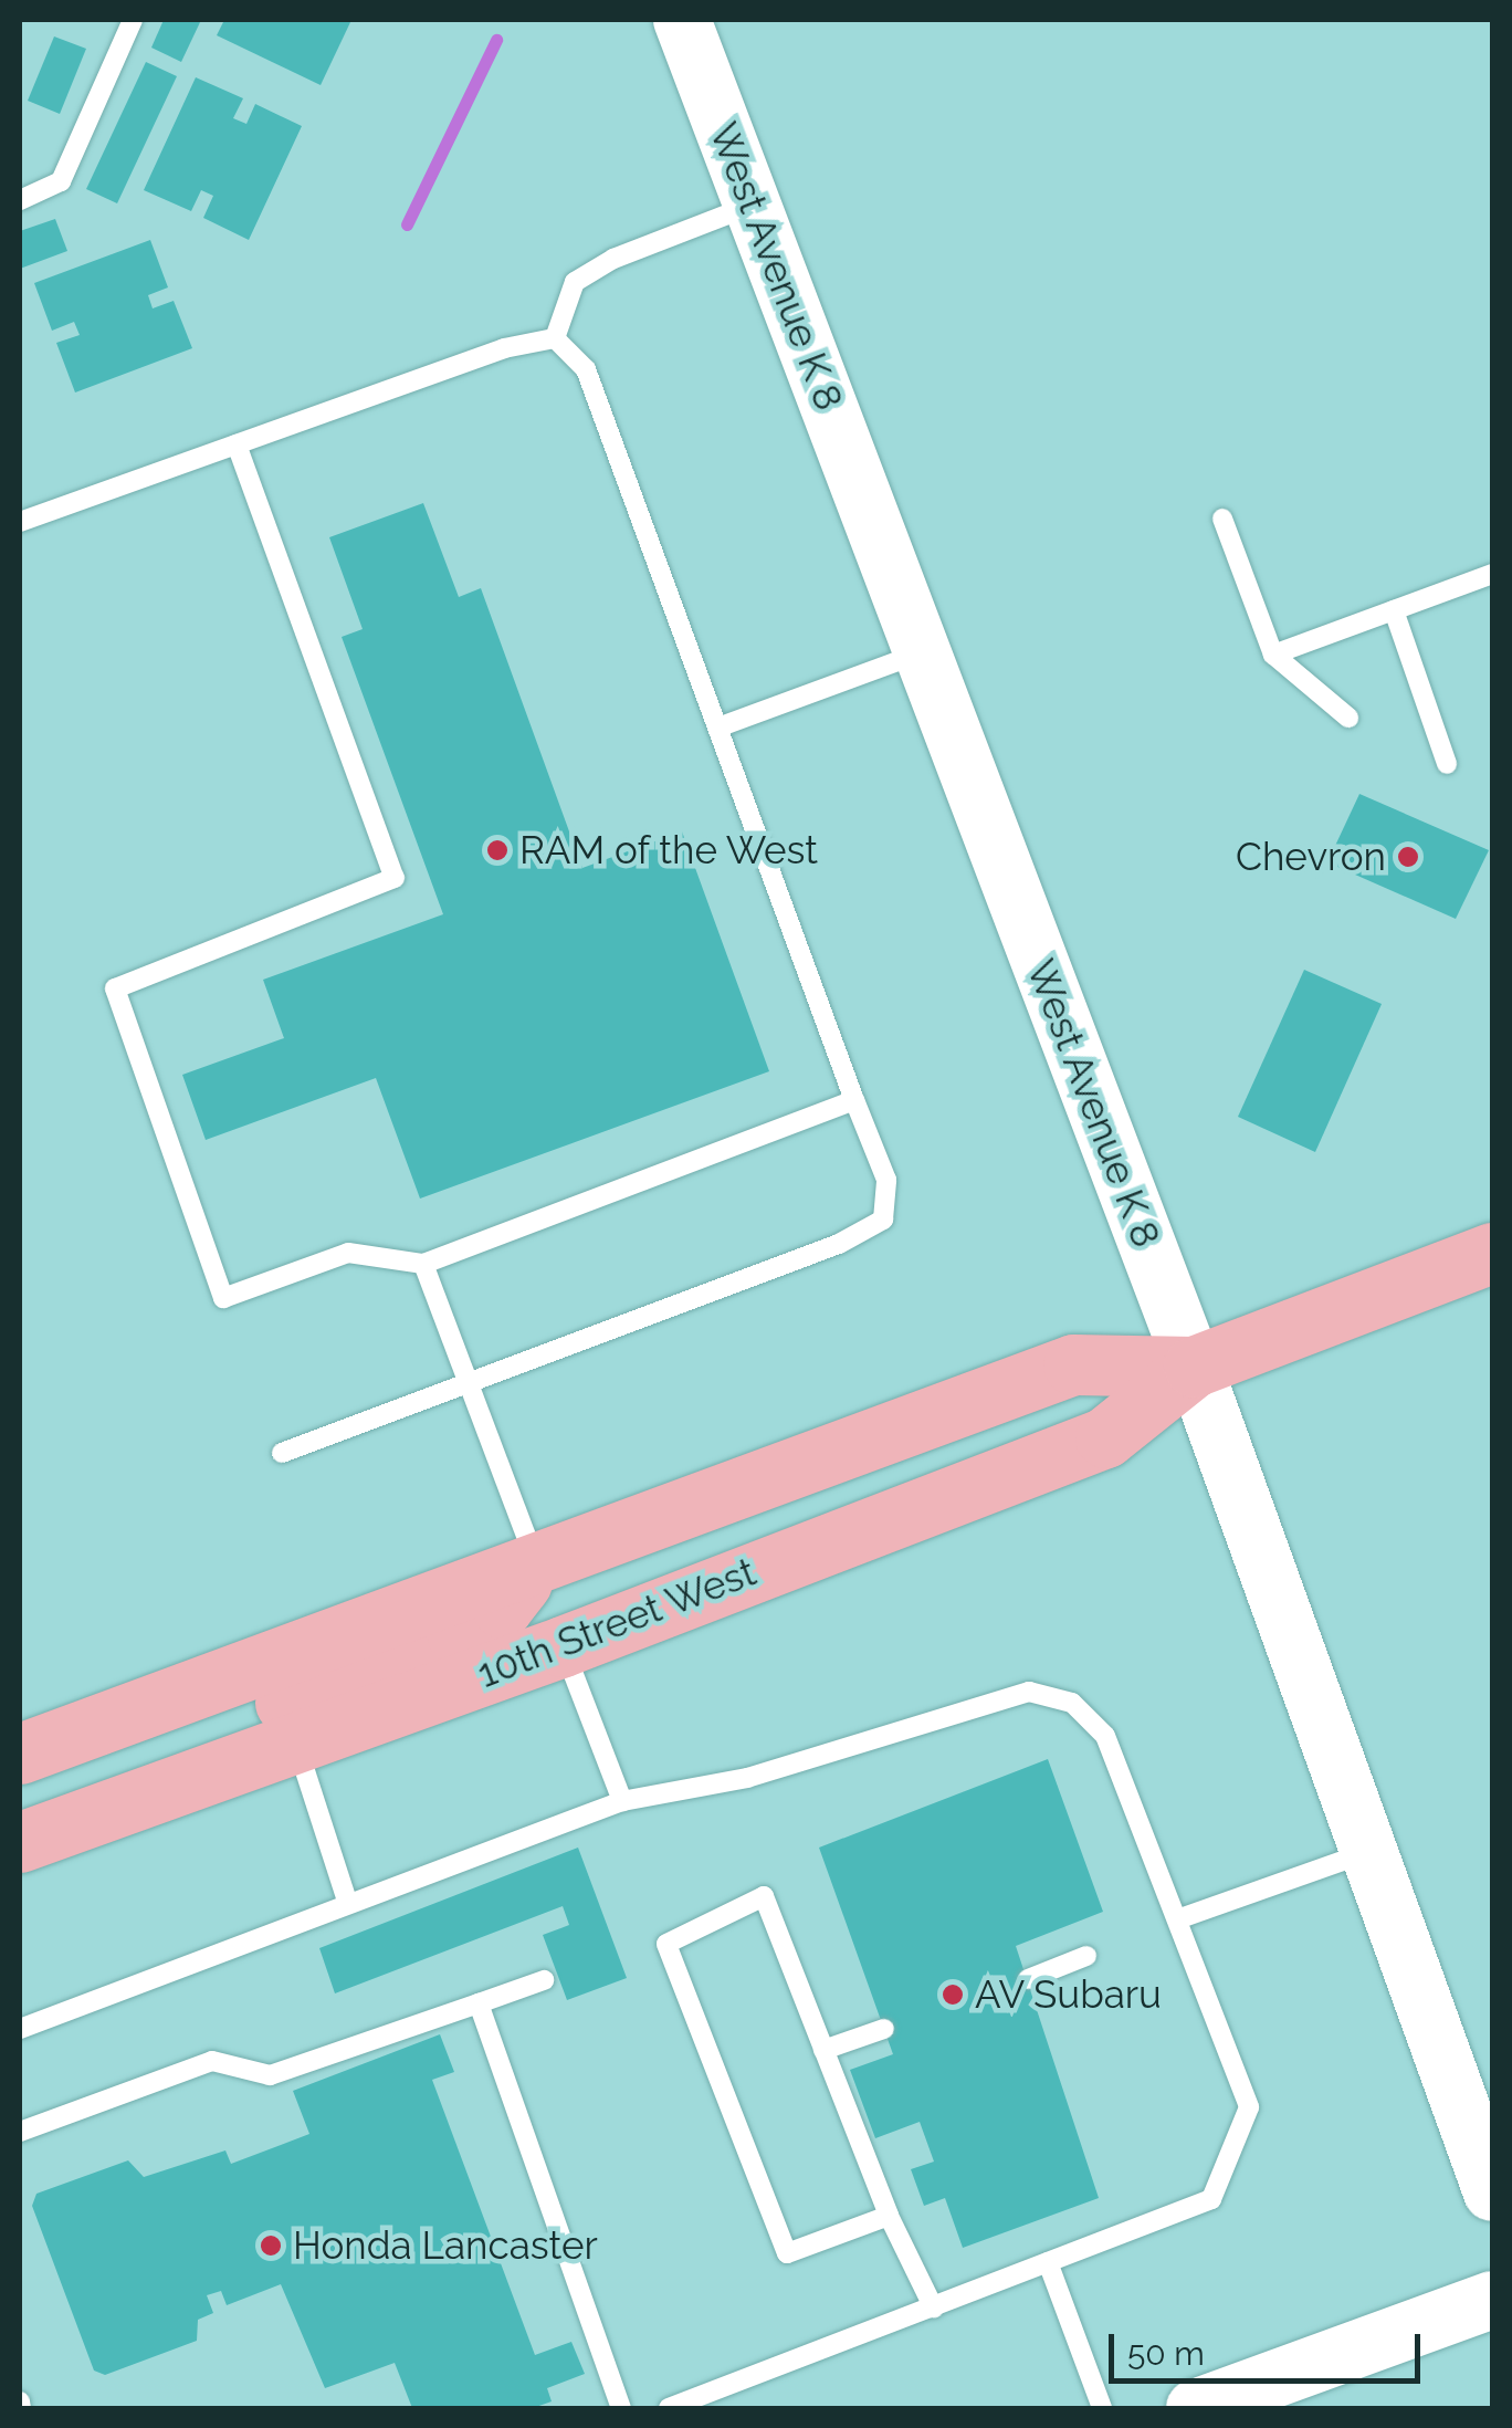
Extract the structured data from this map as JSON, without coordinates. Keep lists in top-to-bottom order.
{
  "streets": {
    "main road": ["10th Street West"],
    "street": ["West Avenue K 8"]
  },
  "crossings": [
    ["West Avenue K 8", "10th Street West"]
  ],
  "places": [
    "RAM of the West",
    "Chevron",
    "AV Subaru",
    "Honda Lancaster"
  ],
  "scale_bar": "50 m"
}
